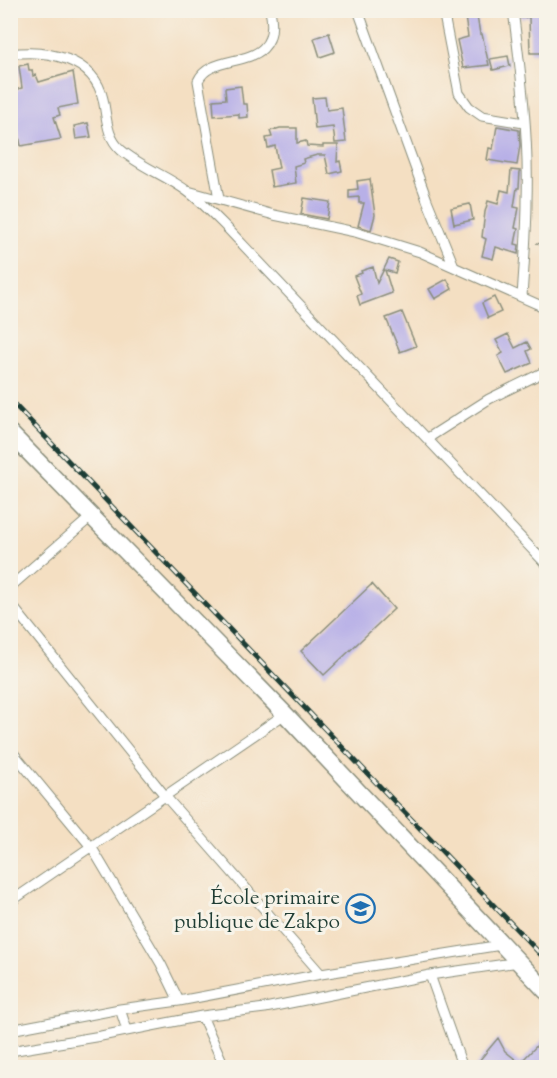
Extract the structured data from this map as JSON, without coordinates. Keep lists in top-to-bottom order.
{
  "places": {
    "school or university": ["École primaire publique de Zakpo"]
  }
}
